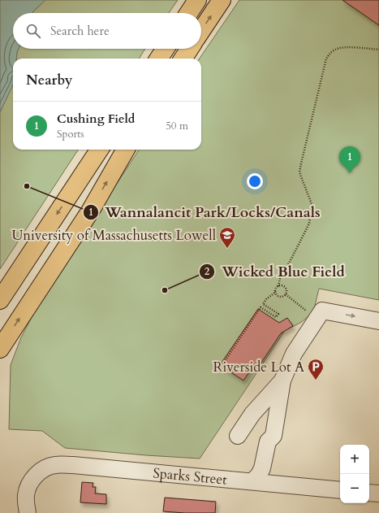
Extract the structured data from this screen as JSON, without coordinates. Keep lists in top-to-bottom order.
{
  "streets": {
    "street": ["Sparks Street"]
  },
  "places": {
    "other": ["Wannalancit Park/Locks/Canals", "Wicked Blue Field"],
    "school or university": ["University of Massachusetts Lowell"],
    "parking": ["Riverside Lot A"]
  },
  "page": {
    "search": "Search here",
    "heading": "Nearby",
    "list": [
      {
        "mark": "1",
        "name": "Cushing Field",
        "note": "Sports",
        "value": "50 m"
      }
    ],
    "pins": "1",
    "map_buttons": ["+", "−"]
  }
}
